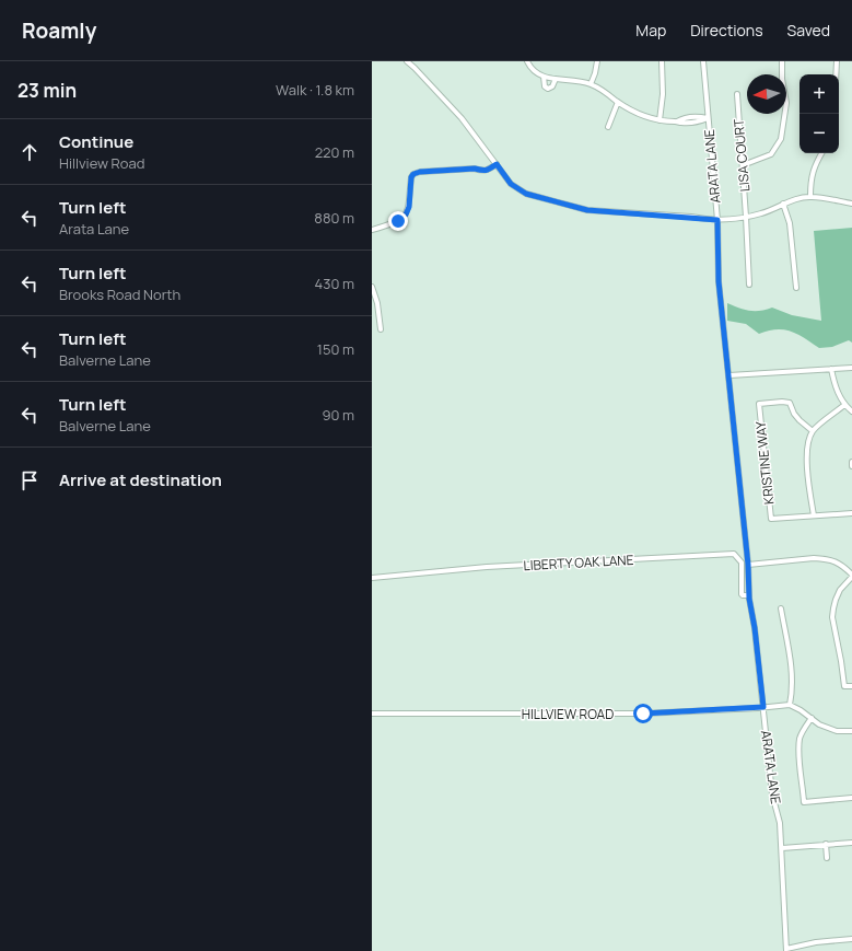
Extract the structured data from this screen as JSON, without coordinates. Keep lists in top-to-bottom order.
{
  "streets": {
    "street": [
      "LISA COURT",
      "ARATA LANE",
      "KRISTINE WAY",
      "LIBERTY OAK LANE",
      "HILLVIEW ROAD"
    ]
  },
  "crossings": [
    ["ARATA LANE", "LIBERTY OAK LANE"],
    ["ARATA LANE", "HILLVIEW ROAD"]
  ],
  "north": "left",
  "page": {
    "header": "Roamly",
    "nav": ["Map", "Directions", "Saved"],
    "heading": ["23 min", "Walk · 1.8 km"],
    "map_buttons": ["+", "−"],
    "list": [
      ["Continue", "Hillview Road", "220 m"],
      ["Turn left", "Arata Lane", "880 m"],
      ["Turn left", "Brooks Road North", "430 m"],
      ["Turn left", "Balverne Lane", "150 m"],
      ["Turn left", "Balverne Lane", "90 m"],
      "Arrive at destination"
    ]
  }
}
